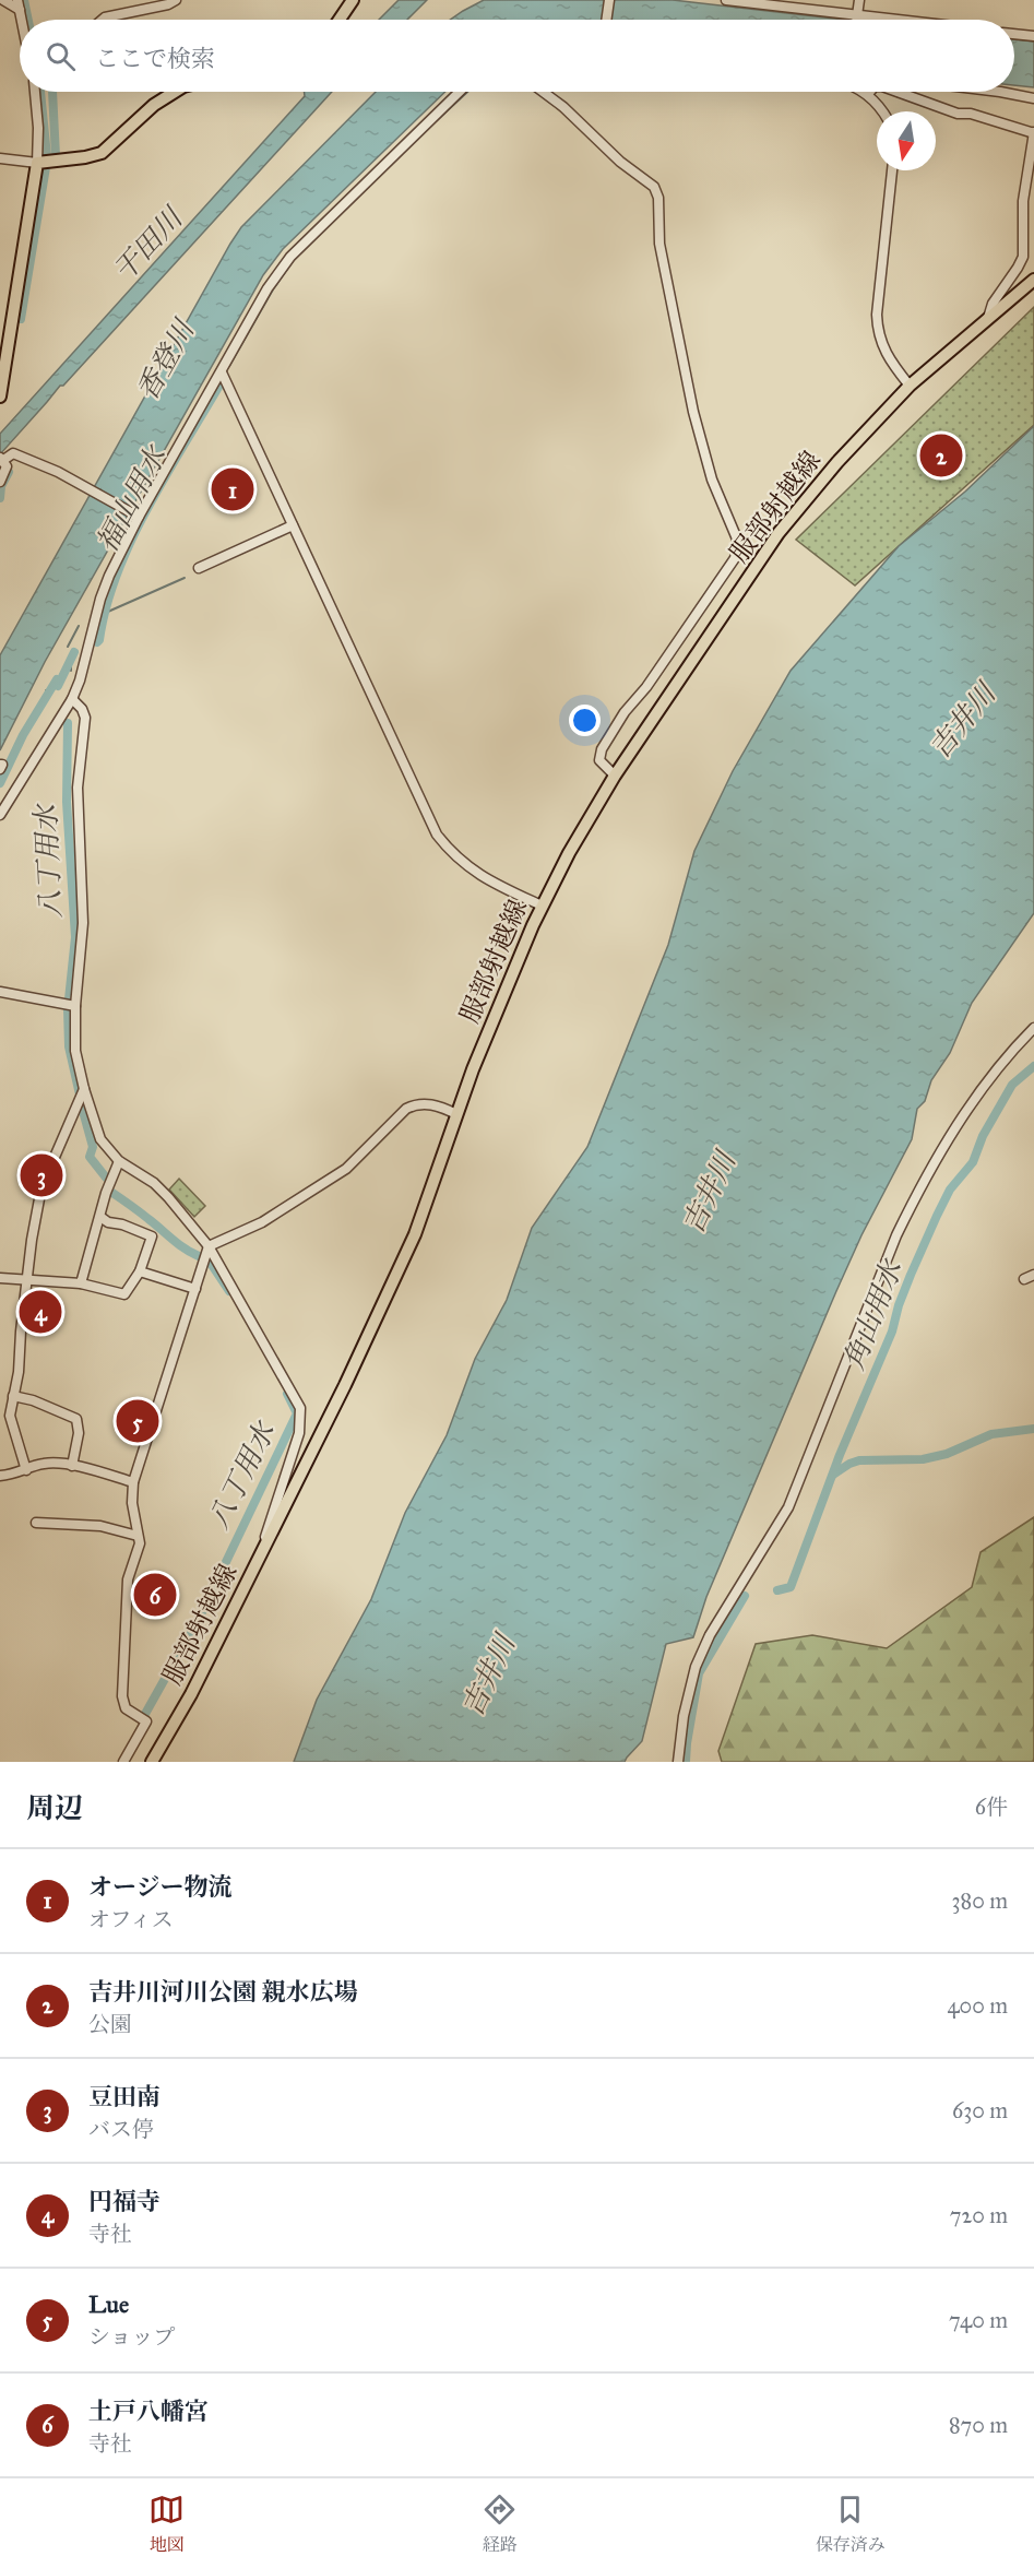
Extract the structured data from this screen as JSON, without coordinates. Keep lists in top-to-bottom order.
{
  "streets": {
    "main road": ["服部射越線"]
  },
  "water": [
    "干田川",
    "香登川",
    "福山用水",
    "吉井川",
    "八丁用水",
    "角山用水"
  ],
  "north": "bottom",
  "page": {
    "search": "ここで検索",
    "pins": [
      "2",
      "1",
      "3",
      "4",
      "5",
      "6"
    ],
    "heading": ["周辺", "6件"],
    "list": [
      {
        "mark": "1",
        "name": "オージー物流",
        "note": "オフィス",
        "value": "380 m"
      },
      {
        "mark": "2",
        "name": "吉井川河川公園 親水広場",
        "note": "公園",
        "value": "400 m"
      },
      {
        "mark": "3",
        "name": "豆田南",
        "note": "バス停",
        "value": "630 m"
      },
      {
        "mark": "4",
        "name": "円福寺",
        "note": "寺社",
        "value": "720 m"
      },
      {
        "mark": "5",
        "name": "Lue",
        "note": "ショップ",
        "value": "740 m"
      },
      {
        "mark": "6",
        "name": "土戸八幡宮",
        "note": "寺社",
        "value": "870 m"
      }
    ],
    "nav": ["地図", "経路", "保存済み"]
  }
}
